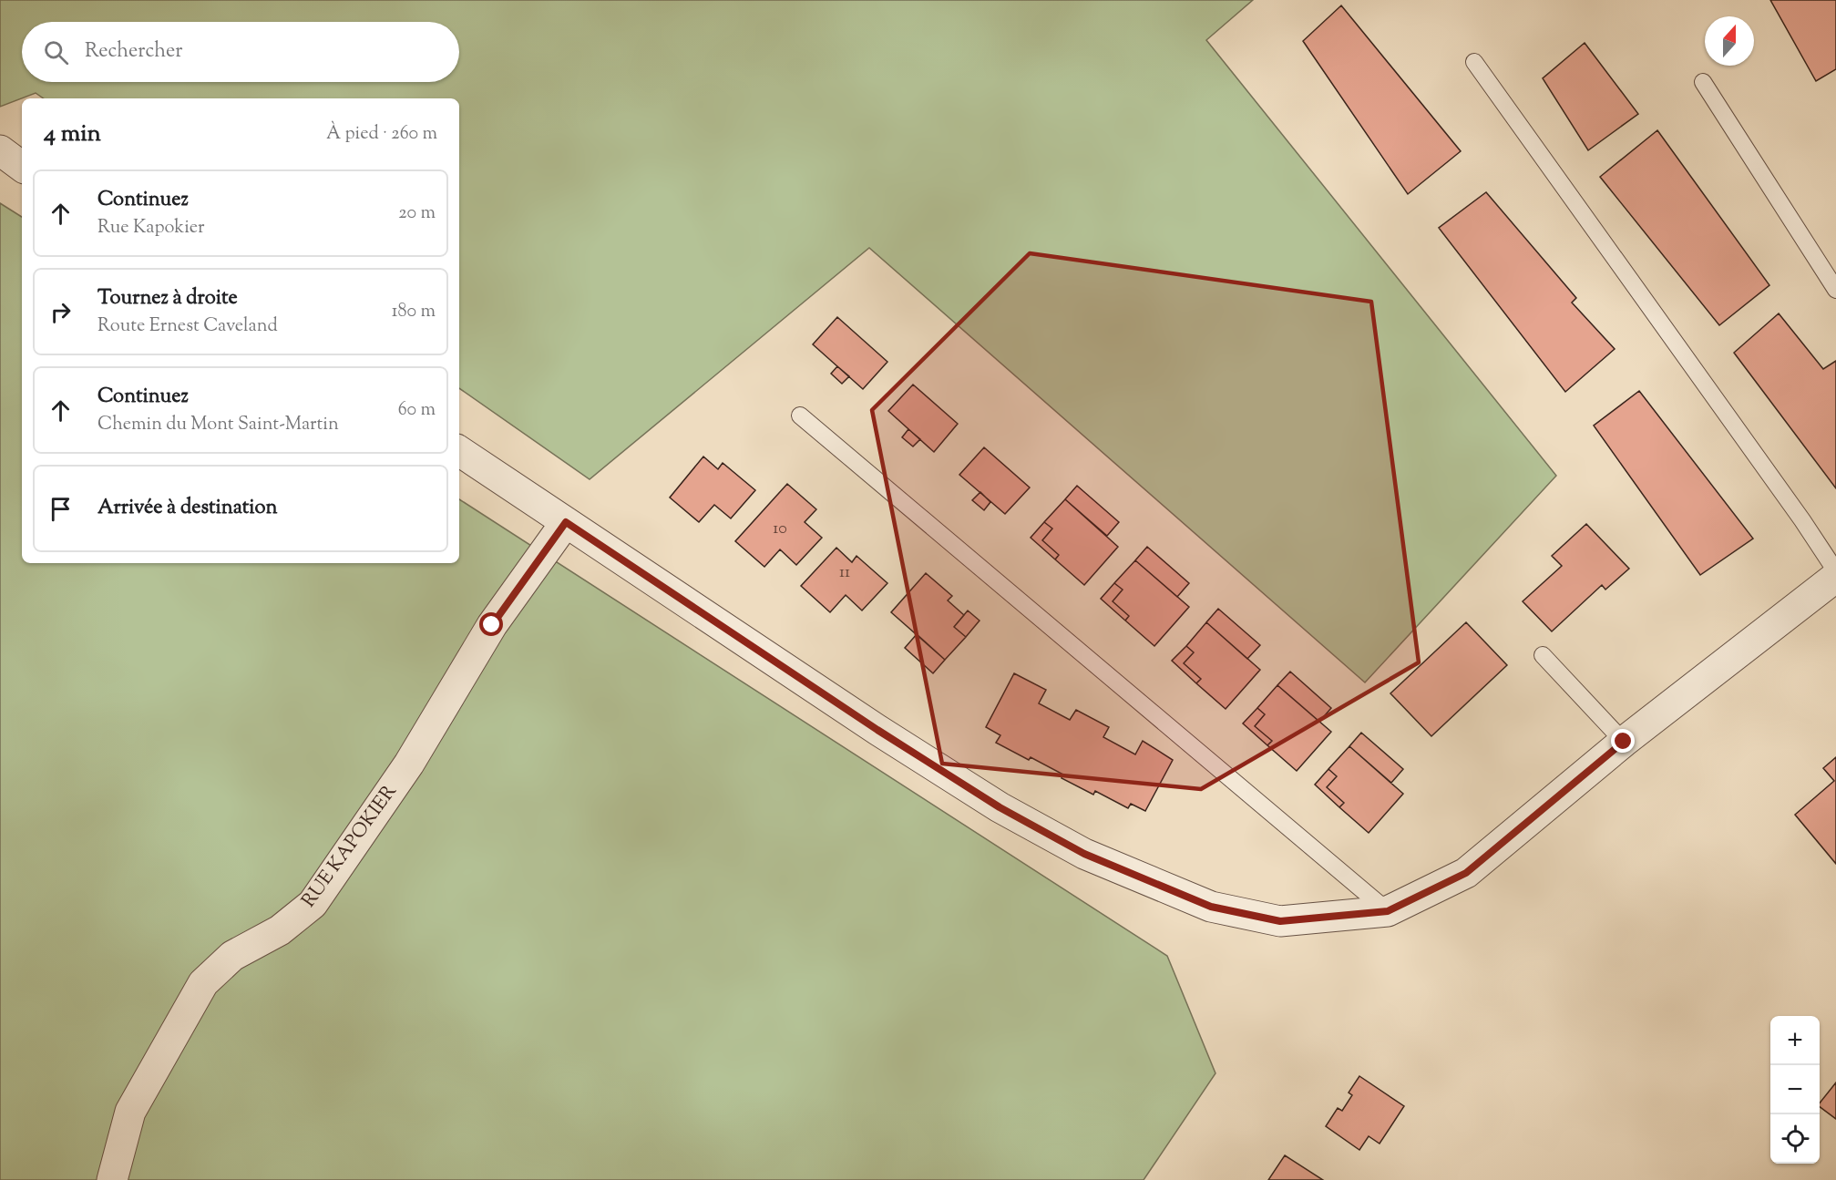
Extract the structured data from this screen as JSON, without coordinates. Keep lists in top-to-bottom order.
{
  "streets": {
    "street": ["RUE KAPOKIER"]
  },
  "house_numbers": ["10", "11"],
  "north": "top",
  "page": {
    "search": "Rechercher",
    "heading": ["4 min", "À pied · 260 m"],
    "list": [
      ["Continuez", "Rue Kapokier", "20 m"],
      ["Tournez à droite", "Route Ernest Caveland", "180 m"],
      ["Continuez", "Chemin du Mont Saint-Martin", "60 m"],
      "Arrivée à destination"
    ],
    "map_buttons": ["+", "−"]
  }
}
